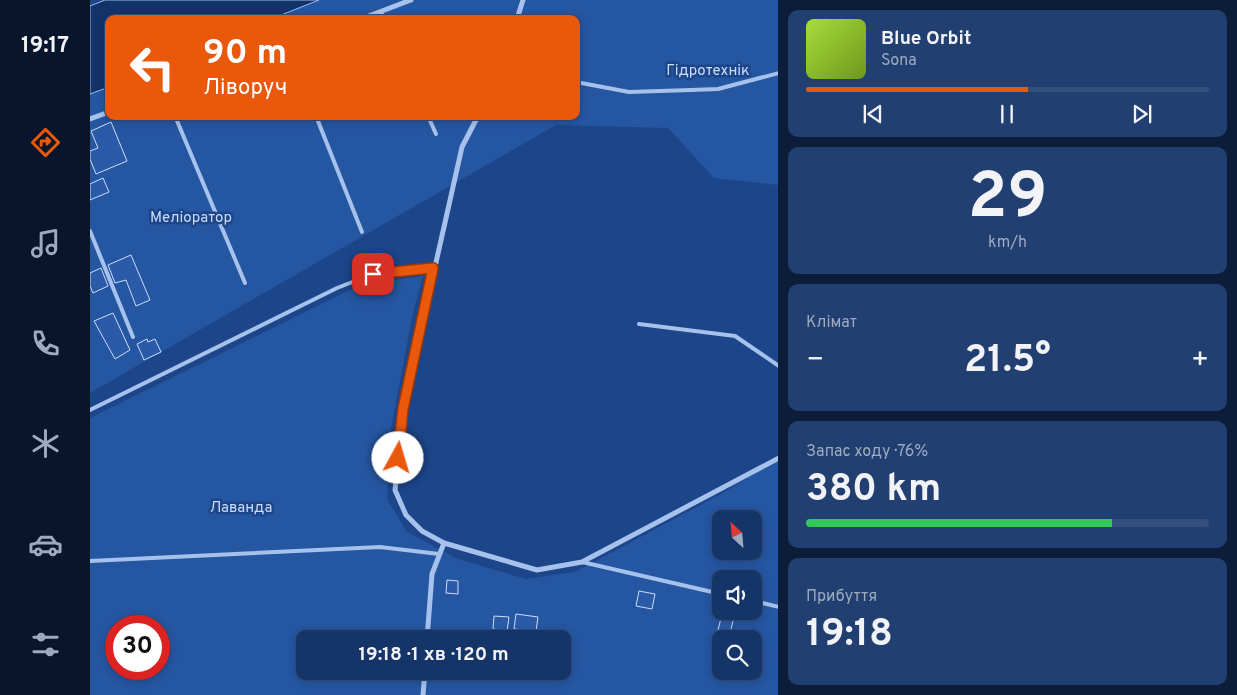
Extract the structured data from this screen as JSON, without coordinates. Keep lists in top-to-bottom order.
{
  "parks": ["Гідротехнік", "Меліоратор", "Лаванда"],
  "north": "top left",
  "page": {
    "tabs": "19:17",
    "turn": ["90 m", "Ліворуч"],
    "song": ["Blue Orbit", "Sona"],
    "tile": [
      ["29", "km/h"],
      "Клімат",
      ["Запас ходу · 76%", "380 km"],
      ["Прибуття", "19:18"]
    ],
    "heat": ["−", "21.5°", "+"],
    "limit": "30",
    "trip": "19:18 · 1 хв · 120 m"
  }
}
